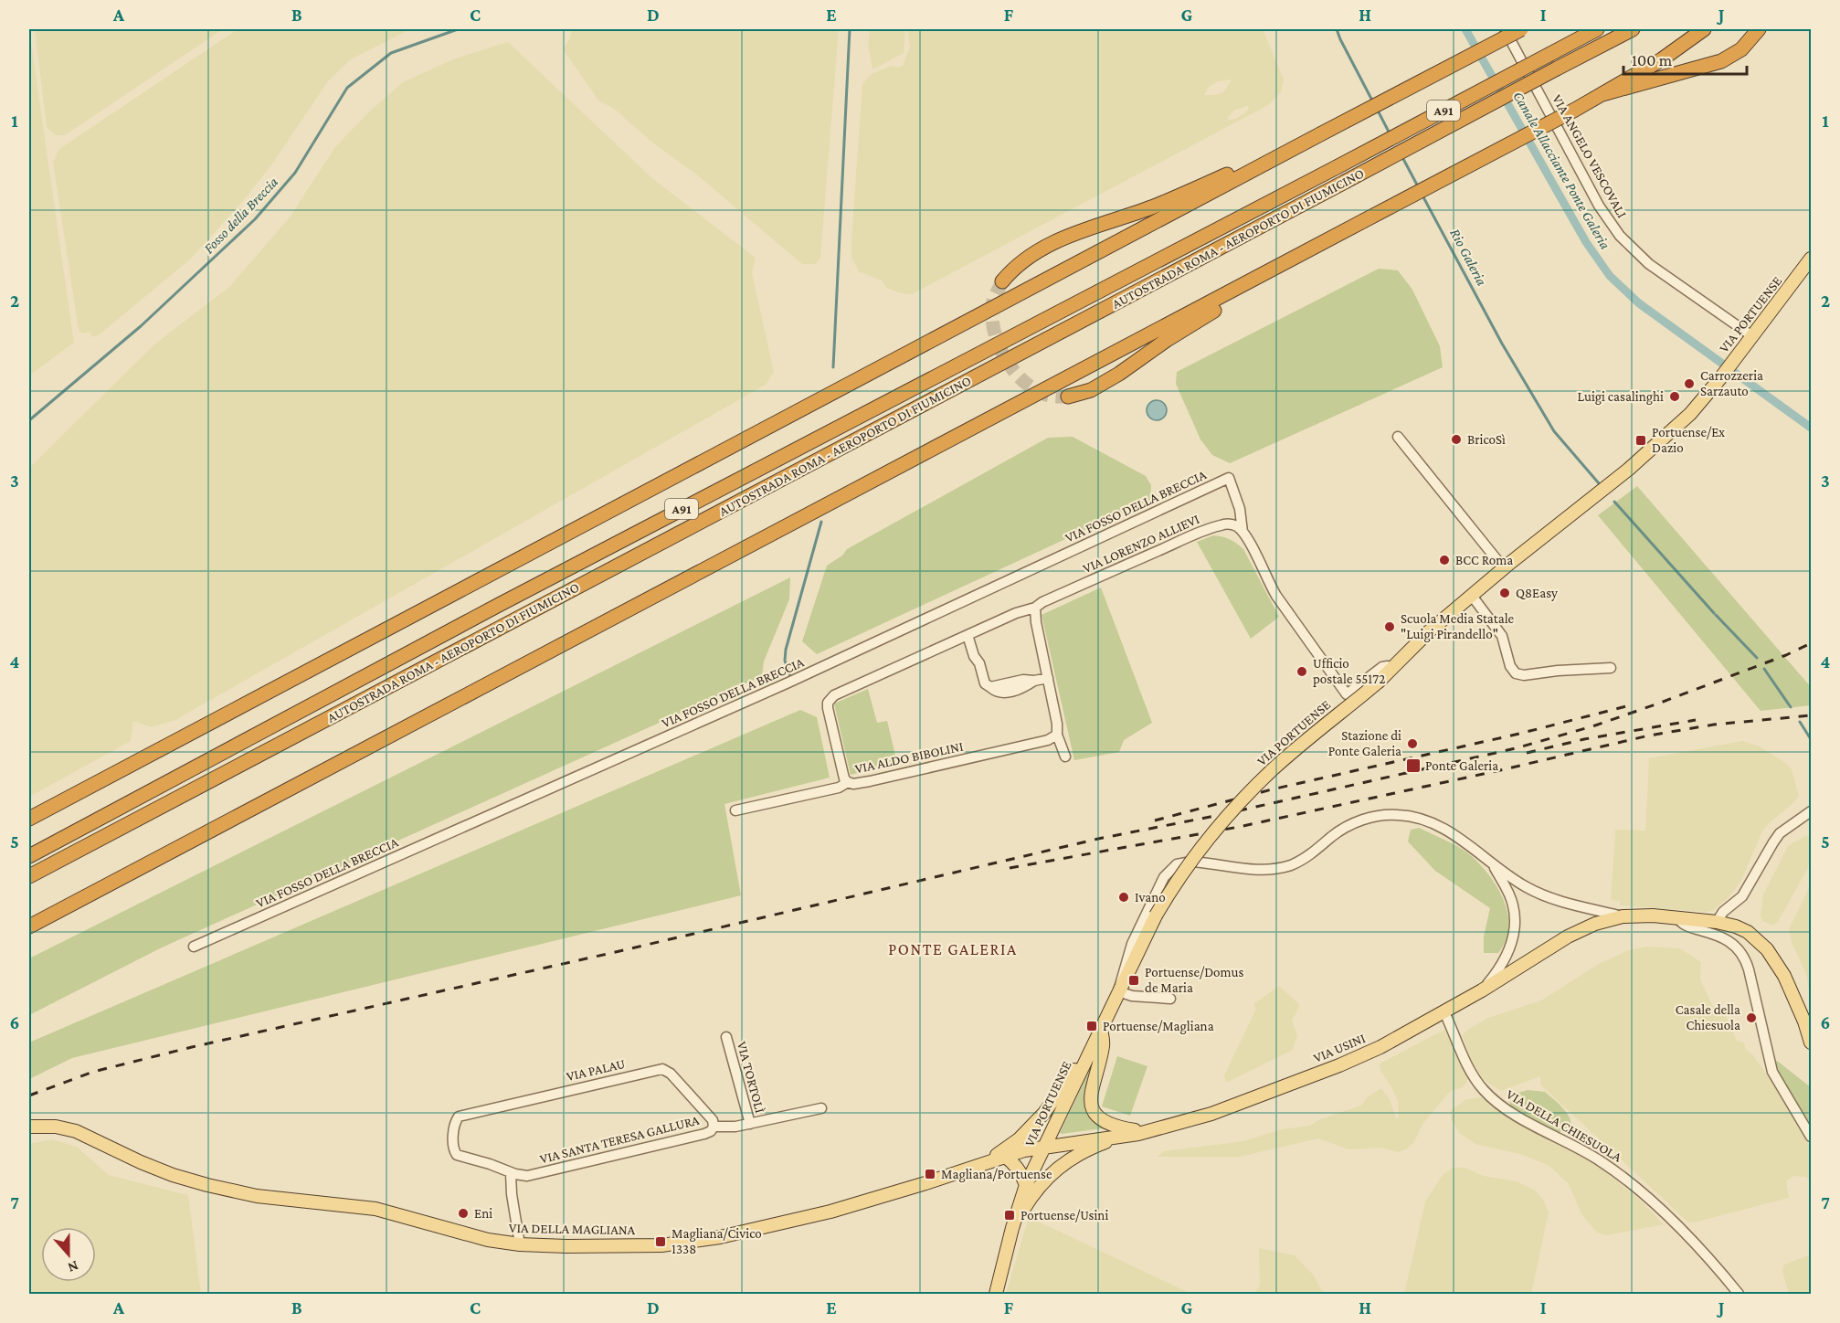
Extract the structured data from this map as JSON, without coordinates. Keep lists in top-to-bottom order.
{
  "streets": {
    "highway": ["A91", "AUTOSTRADA ROMA - AEROPORTO DI FIUMICINO"],
    "main road": ["VIA PORTUENSE", "VIA USINI", "VIA DELLA MAGLIANA"],
    "street": [
      "VIA ANGELO VESCOVALI",
      "VIA FOSSO DELLA BRECCIA",
      "VIA LORENZO ALLIEVI",
      "VIA ALDO BIBOLINI",
      "VIA PALAU",
      "VIA TORTOLÌ",
      "VIA DELLA CHIESUOLA",
      "VIA SANTA TERESA GALLURA"
    ]
  },
  "crossings": [
    ["VIA ANGELO VESCOVALI", "VIA PORTUENSE"],
    ["VIA PORTUENSE", "VIA USINI"],
    ["VIA FOSSO DELLA BRECCIA", "VIA LORENZO ALLIEVI"],
    ["VIA LORENZO ALLIEVI", "VIA ALDO BIBOLINI"],
    ["VIA USINI", "VIA DELLA CHIESUOLA"],
    ["VIA USINI", "VIA DELLA MAGLIANA"],
    ["VIA PALAU", "VIA SANTA TERESA GALLURA"],
    ["VIA TORTOLÌ", "VIA SANTA TERESA GALLURA"]
  ],
  "districts": ["PONTE GALERIA"],
  "water": ["Canale Allacciante Ponte Galeria", "Fosso della Breccia", "Rio Galeria"],
  "places": {
    "other": [
      "Carrozzeria Sarzauto",
      "Luigi casalinghi",
      "BricoSì",
      "BCC Roma",
      "Q8Easy",
      "Scuola Media Statale \"Luigi Pirandello\"",
      "Ufficio postale 55172",
      "Stazione di Ponte Galeria",
      "Ivano",
      "Casale della Chiesuola",
      "Eni"
    ],
    "transit": [
      "Portuense/Ex Dazio",
      "Ponte Galeria",
      "Portuense/Domus de Maria",
      "Portuense/Magliana",
      "Magliana/Portuense",
      "Portuense/Usini",
      "Magliana/Civico 1338"
    ]
  },
  "scale_bar": "100 m",
  "north": "bottom",
  "grid": {
    "columns": [
      "A",
      "B",
      "C",
      "D",
      "E",
      "F",
      "G",
      "H",
      "I",
      "J"
    ],
    "rows": [
      "1",
      "2",
      "3",
      "4",
      "5",
      "6",
      "7"
    ]
  }
}
